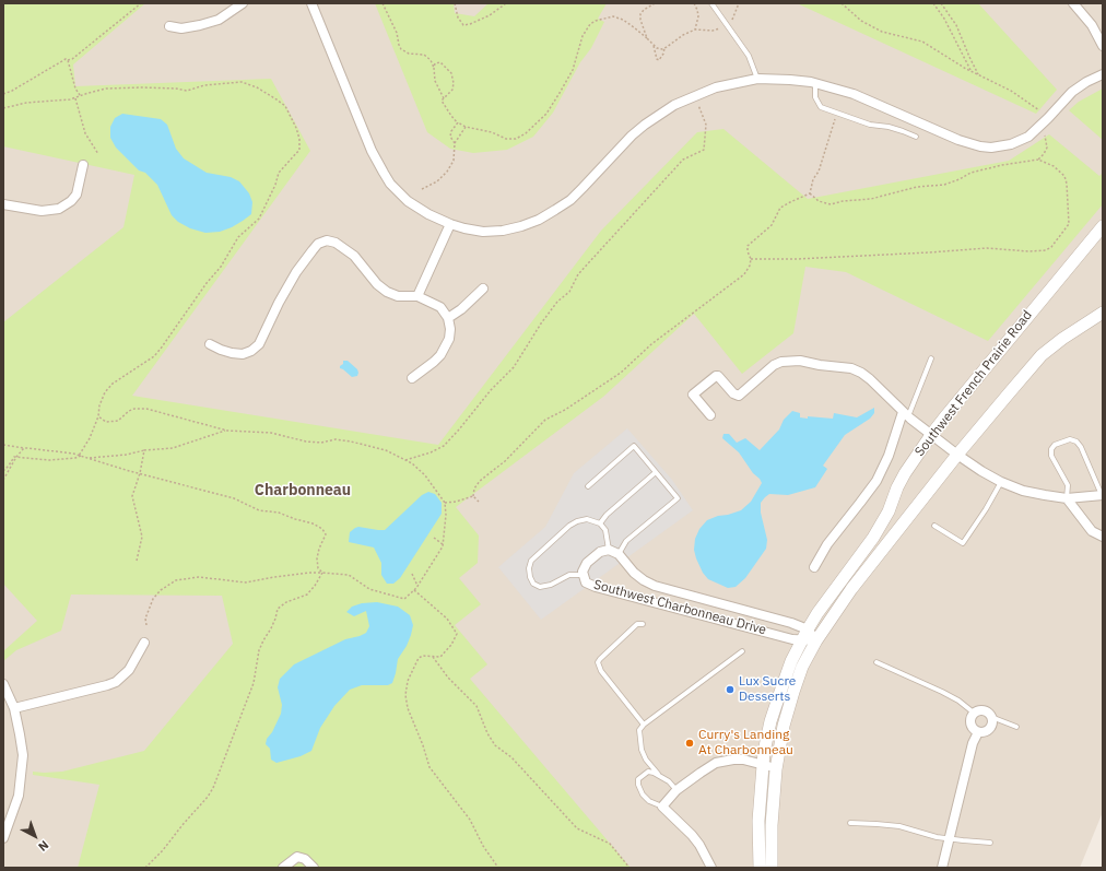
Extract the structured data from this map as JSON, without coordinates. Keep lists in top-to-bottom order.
{
  "streets": {
    "street": ["Southwest French Prairie Road", "Southwest Charbonneau Drive"]
  },
  "crossings": [
    ["Southwest French Prairie Road", "Southwest Charbonneau Drive"]
  ],
  "districts": ["Charbonneau"],
  "places": ["Lux Sucre Desserts", "Curry's Landing At Charbonneau"],
  "north": "bottom right"
}
